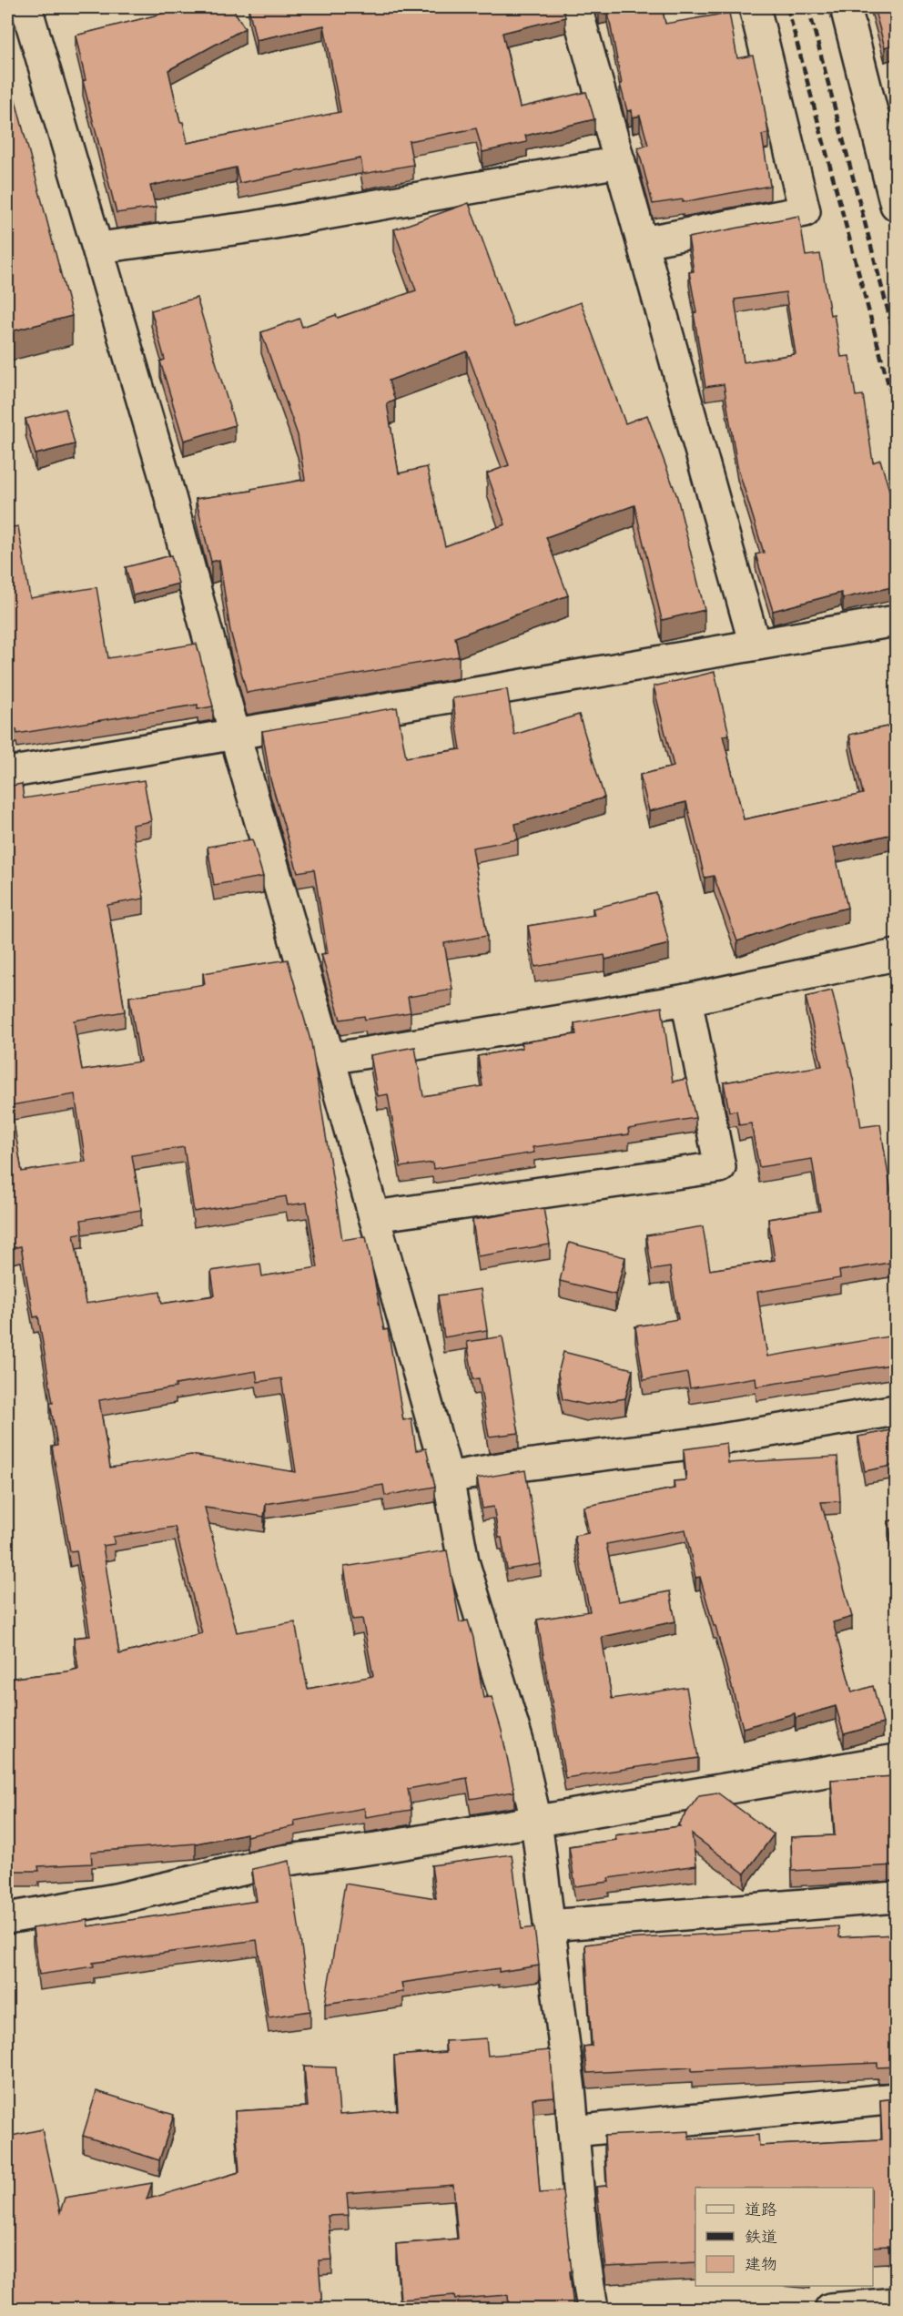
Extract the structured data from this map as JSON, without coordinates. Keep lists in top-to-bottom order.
{
  "legend": ["道路", "鉄道", "建物"]
}
